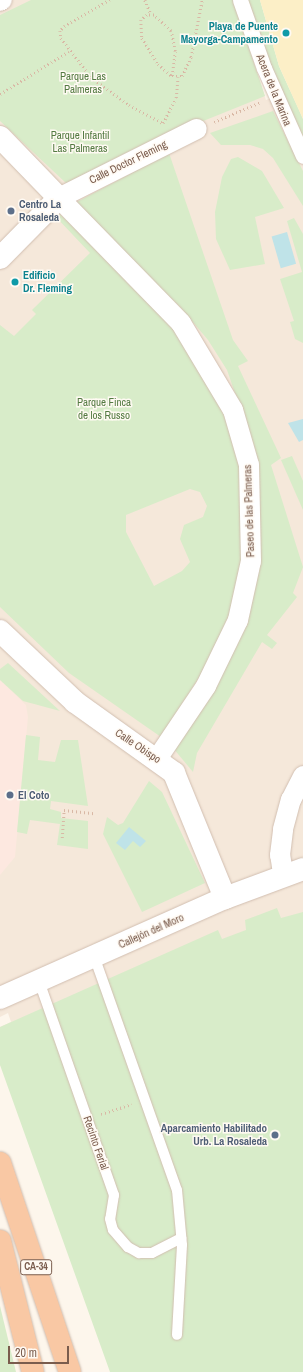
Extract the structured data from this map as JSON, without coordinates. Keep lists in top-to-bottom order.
{
  "streets": {
    "highway": ["CA-34"],
    "street": [
      "Acera de la Marina",
      "Calle Doctor Fleming",
      "Paseo de las Palmeras",
      "Calle Obispo",
      "Callejón del Moro"
    ],
    "lane": ["Recinto Ferial"]
  },
  "crossings": [
    ["Calle Doctor Fleming", "Paseo de las Palmeras"],
    ["Paseo de las Palmeras", "Calle Obispo"],
    ["Calle Obispo", "Callejón del Moro"],
    ["Callejón del Moro", "Recinto Ferial"]
  ],
  "parks": ["Parque Las Palmeras", "Parque Infantil Las Palmeras", "Parque Finca de los Russo"],
  "places": [
    "Playa de Puente Mayorga-Campamento",
    "Centro La Rosaleda",
    "Edificio Dr. Fleming",
    "El Coto",
    "Aparcamiento Habilitado Urb. La Rosaleda"
  ],
  "scale_bar": "20 m"
}
